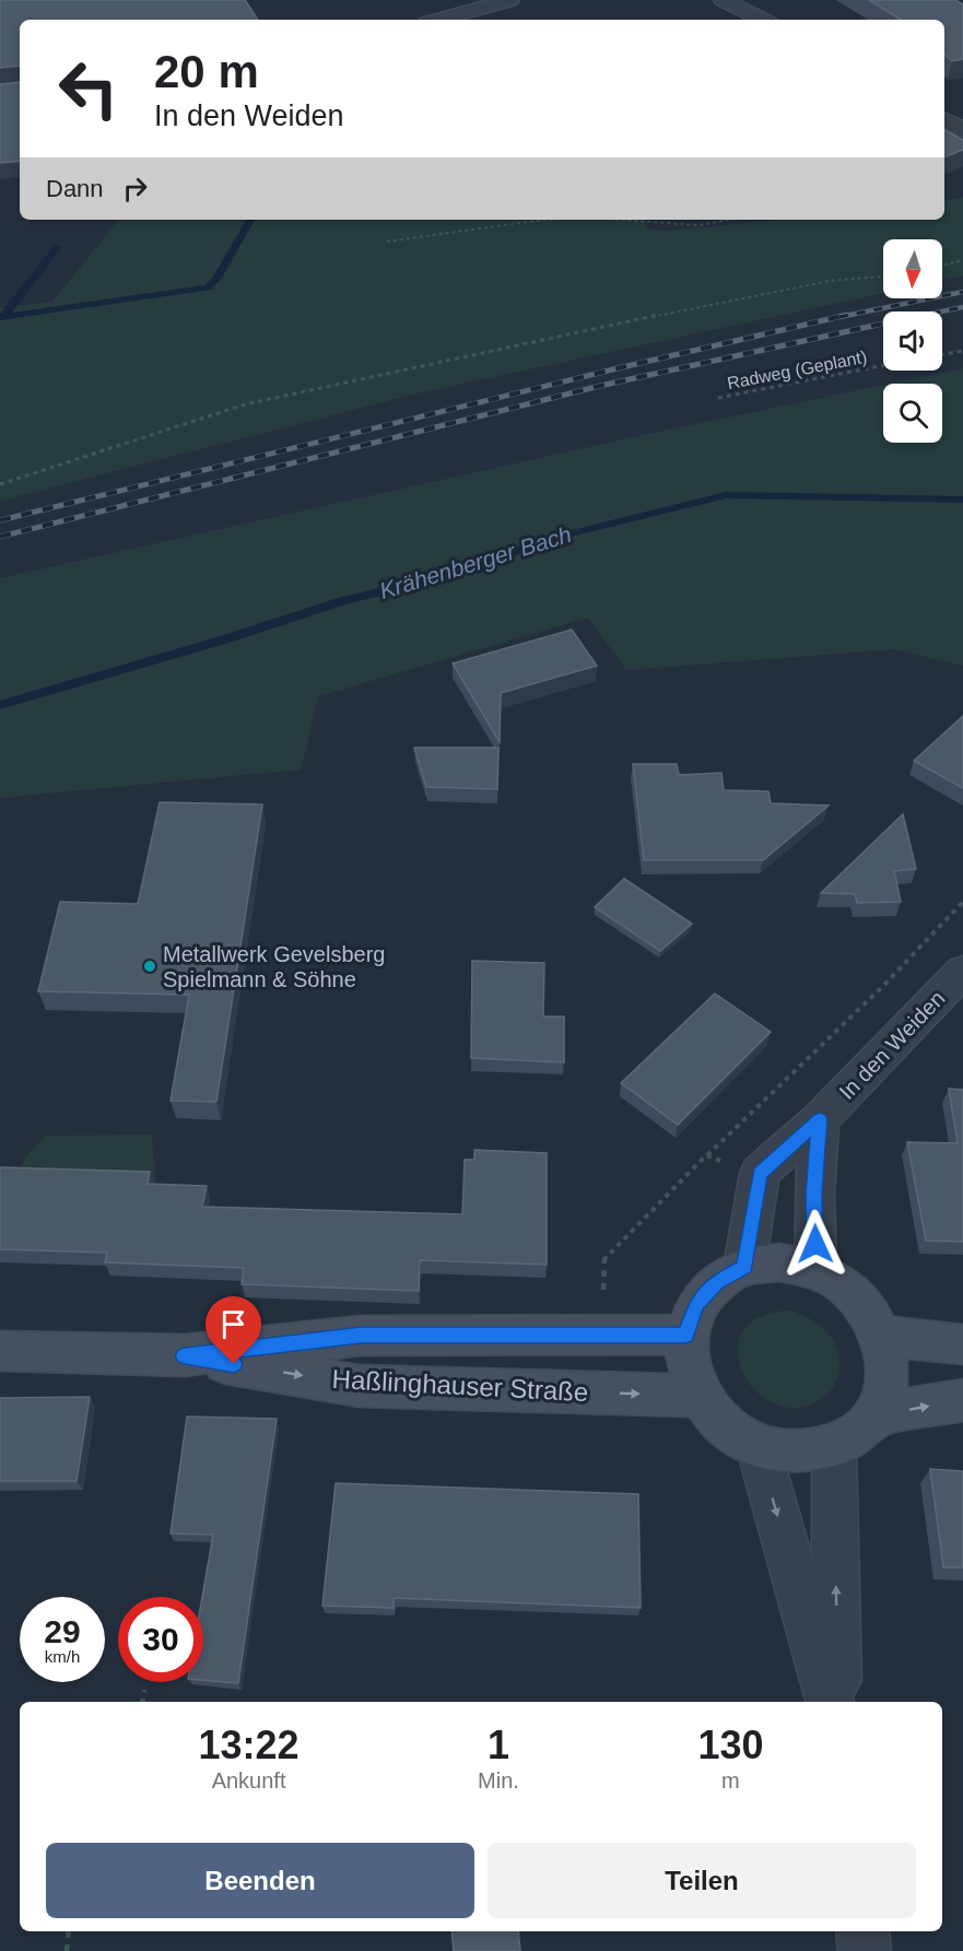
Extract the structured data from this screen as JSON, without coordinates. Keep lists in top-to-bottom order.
{
  "streets": {
    "main road": ["Haßlinghauser Straße"],
    "street": ["In den Weiden"],
    "path": ["Radweg (Geplant)"]
  },
  "water": ["Krähenberger Bach"],
  "places": ["Metallwerk Gevelsberg Spielmann & Söhne"],
  "north": "bottom",
  "page": {
    "turn": ["20 m", "In den Weiden"],
    "then": "Dann",
    "speed": "29 km/h",
    "limit": "30",
    "eta": [
      "13:22",
      "Ankunft",
      "1",
      "Min.",
      "130",
      "m"
    ],
    "buttons": ["Beenden", "Teilen"]
  }
}
